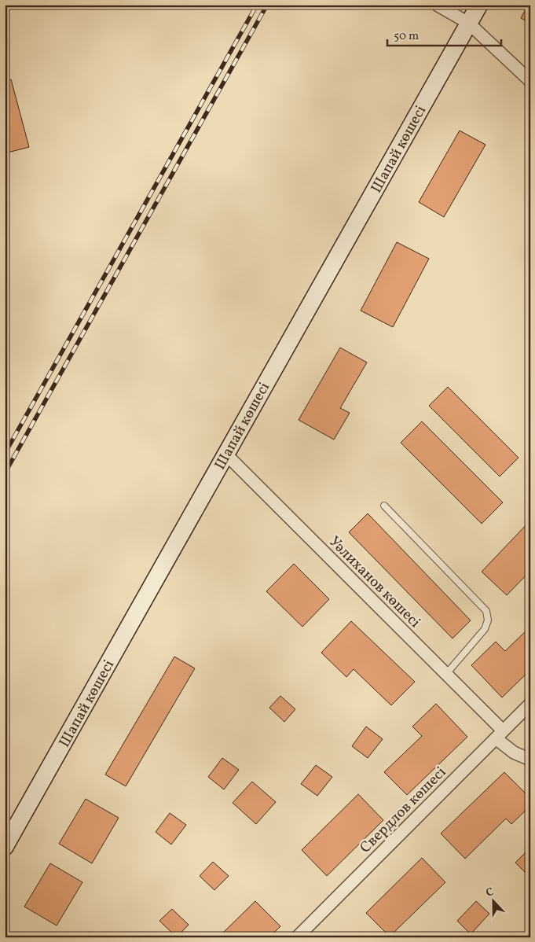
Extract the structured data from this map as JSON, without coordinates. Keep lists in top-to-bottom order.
{
  "streets": {
    "street": ["Шапай көшесі", "Уәлиханов көшесі", "Свердлов көшесі"]
  },
  "crossings": [
    ["Шапай көшесі", "Уәлиханов көшесі"],
    ["Уәлиханов көшесі", "Свердлов көшесі"]
  ],
  "scale_bar": "50 m",
  "north": "top"
}
